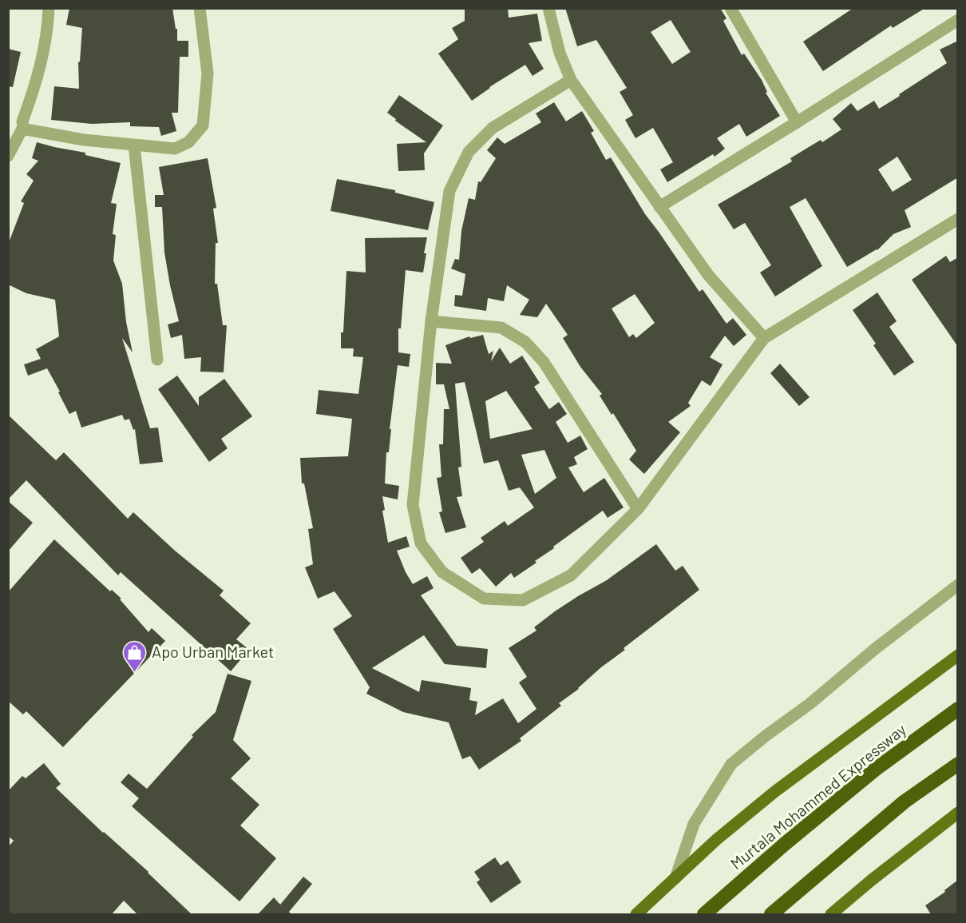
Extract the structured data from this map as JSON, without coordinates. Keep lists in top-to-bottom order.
{
  "streets": {
    "highway": ["Murtala Mohammed Expressway"]
  },
  "places": {
    "shop": ["Apo Urban Market"]
  }
}
